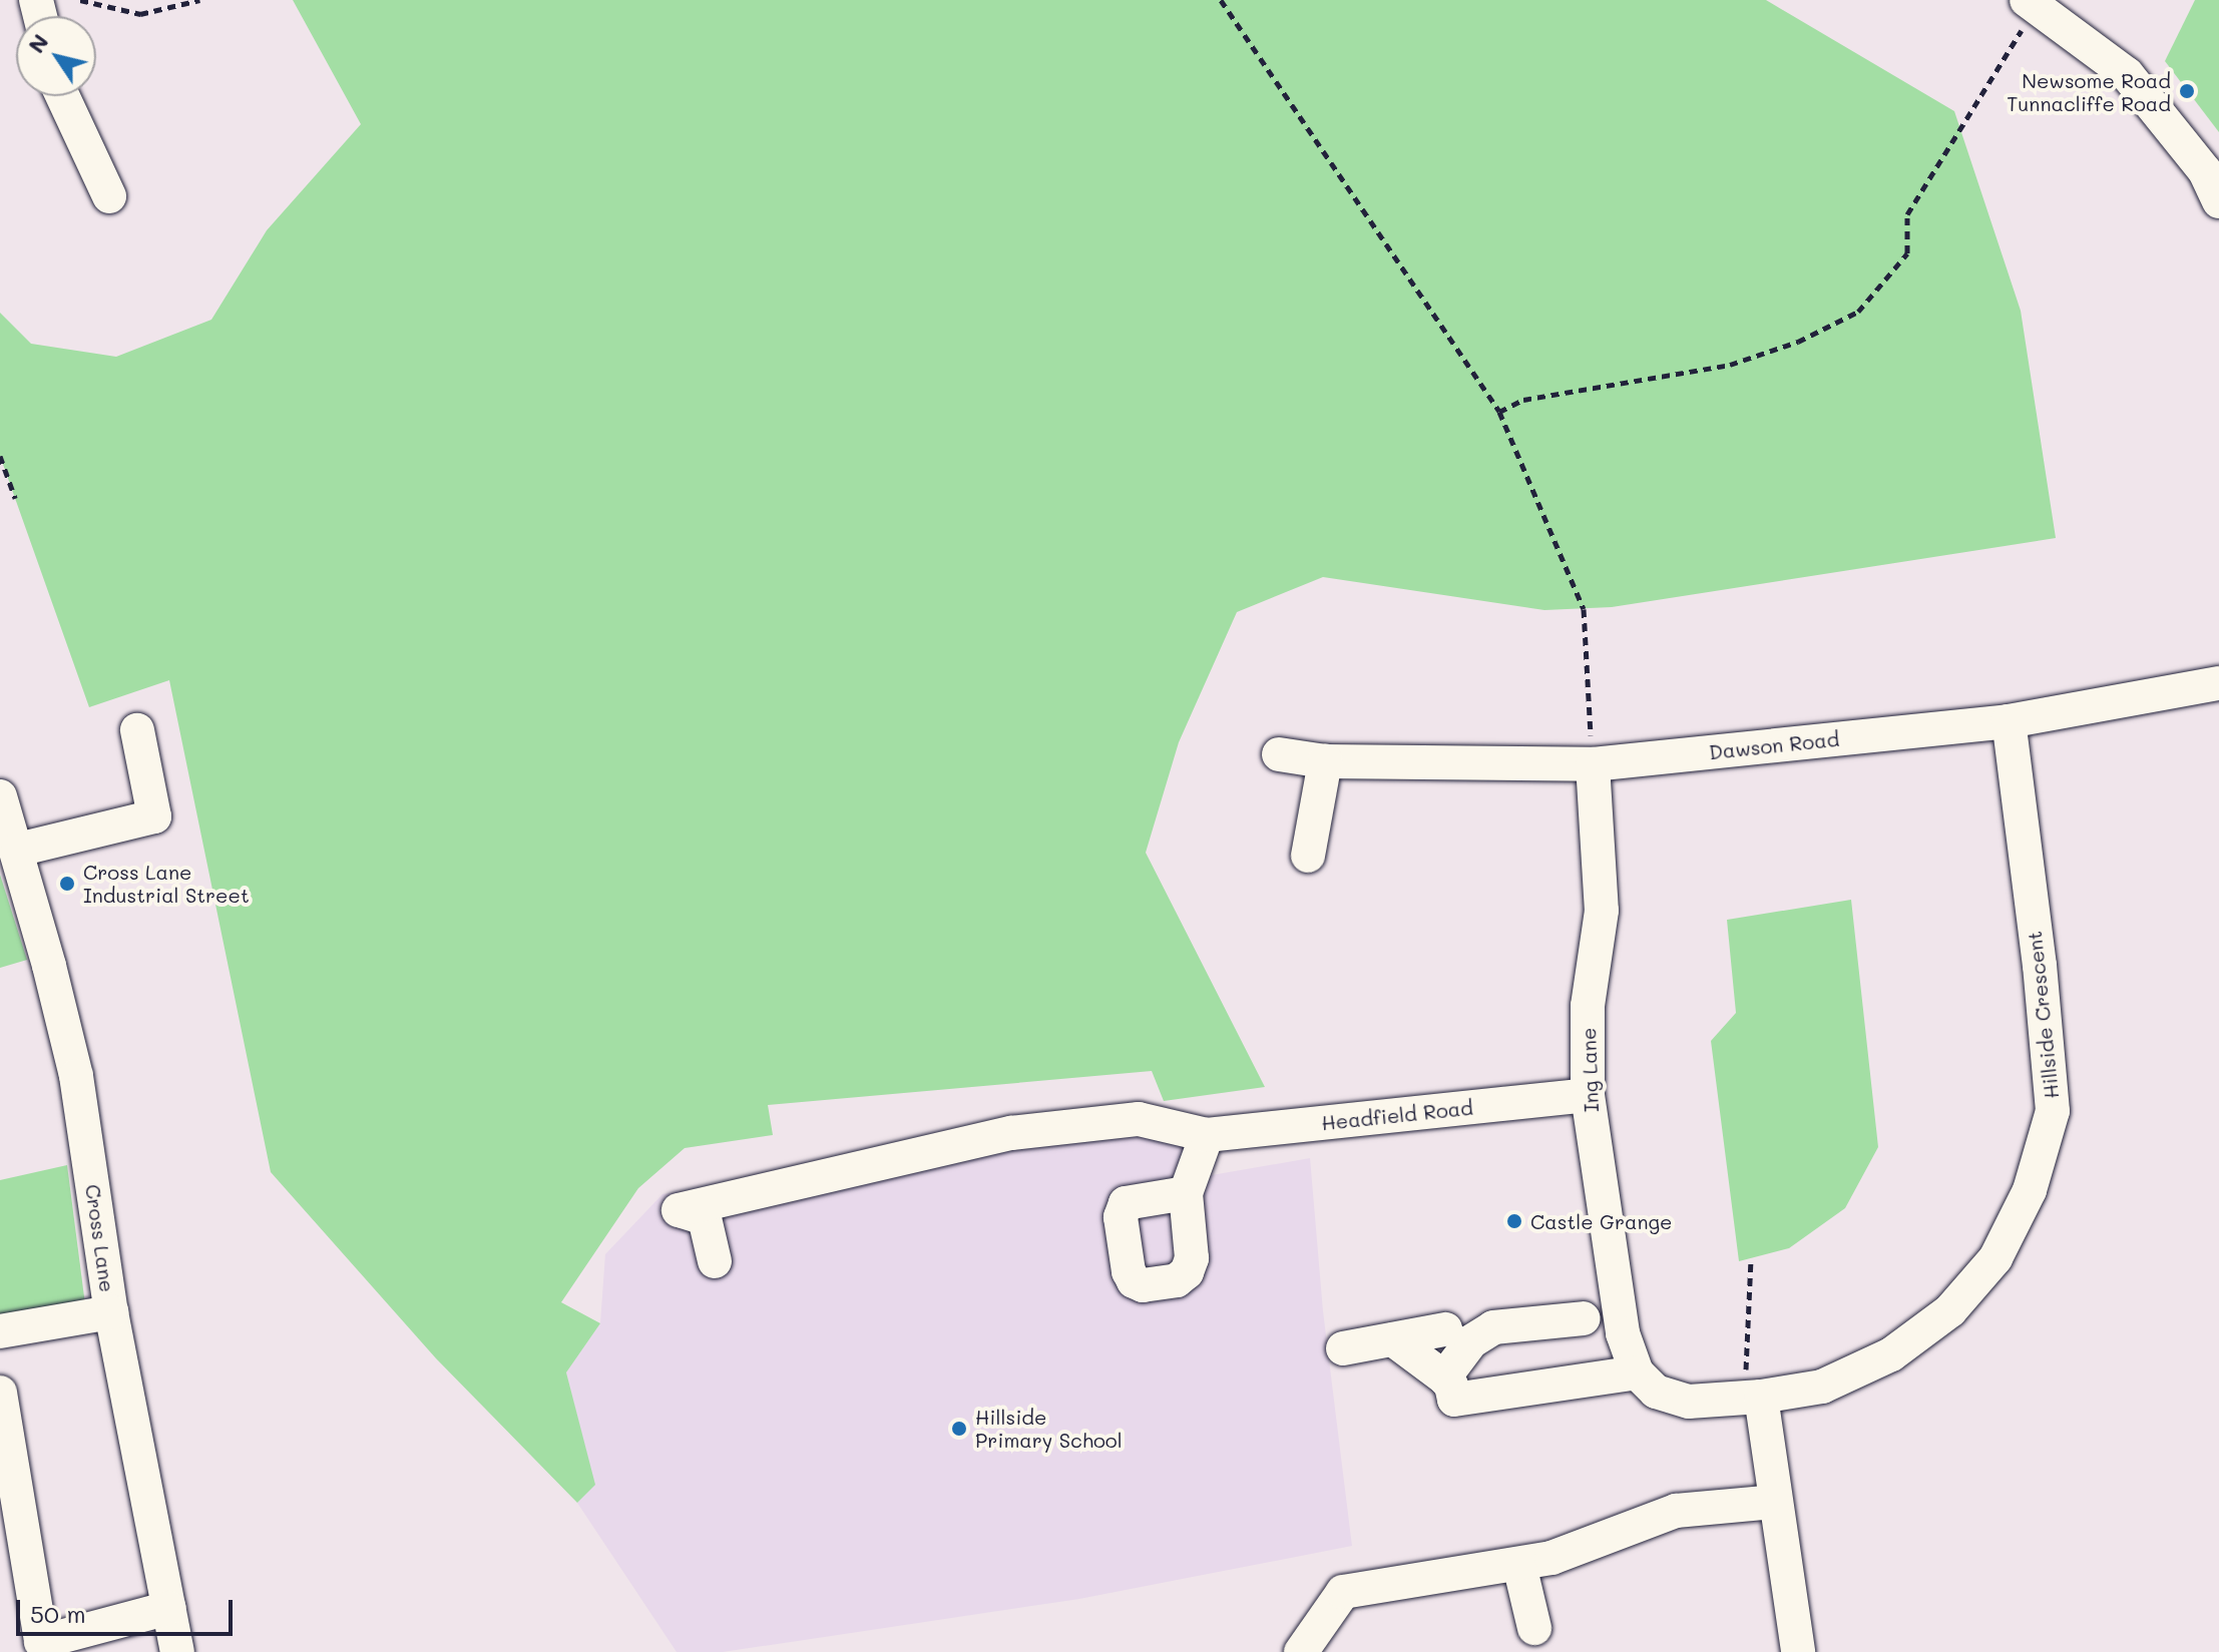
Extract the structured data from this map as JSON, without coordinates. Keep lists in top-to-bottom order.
{
  "streets": {
    "street": [
      "Dawson Road",
      "Hillside Crescent",
      "Ing Lane",
      "Headfield Road",
      "Cross Lane"
    ]
  },
  "crossings": [
    ["Dawson Road", "Hillside Crescent"],
    ["Dawson Road", "Ing Lane"],
    ["Ing Lane", "Headfield Road"]
  ],
  "places": [
    "Newsome Road Tunnacliffe Road",
    "Cross Lane Industrial Street",
    "Castle Grange",
    "Hillside Primary School"
  ],
  "scale_bar": "50 m",
  "north": "top left"
}
